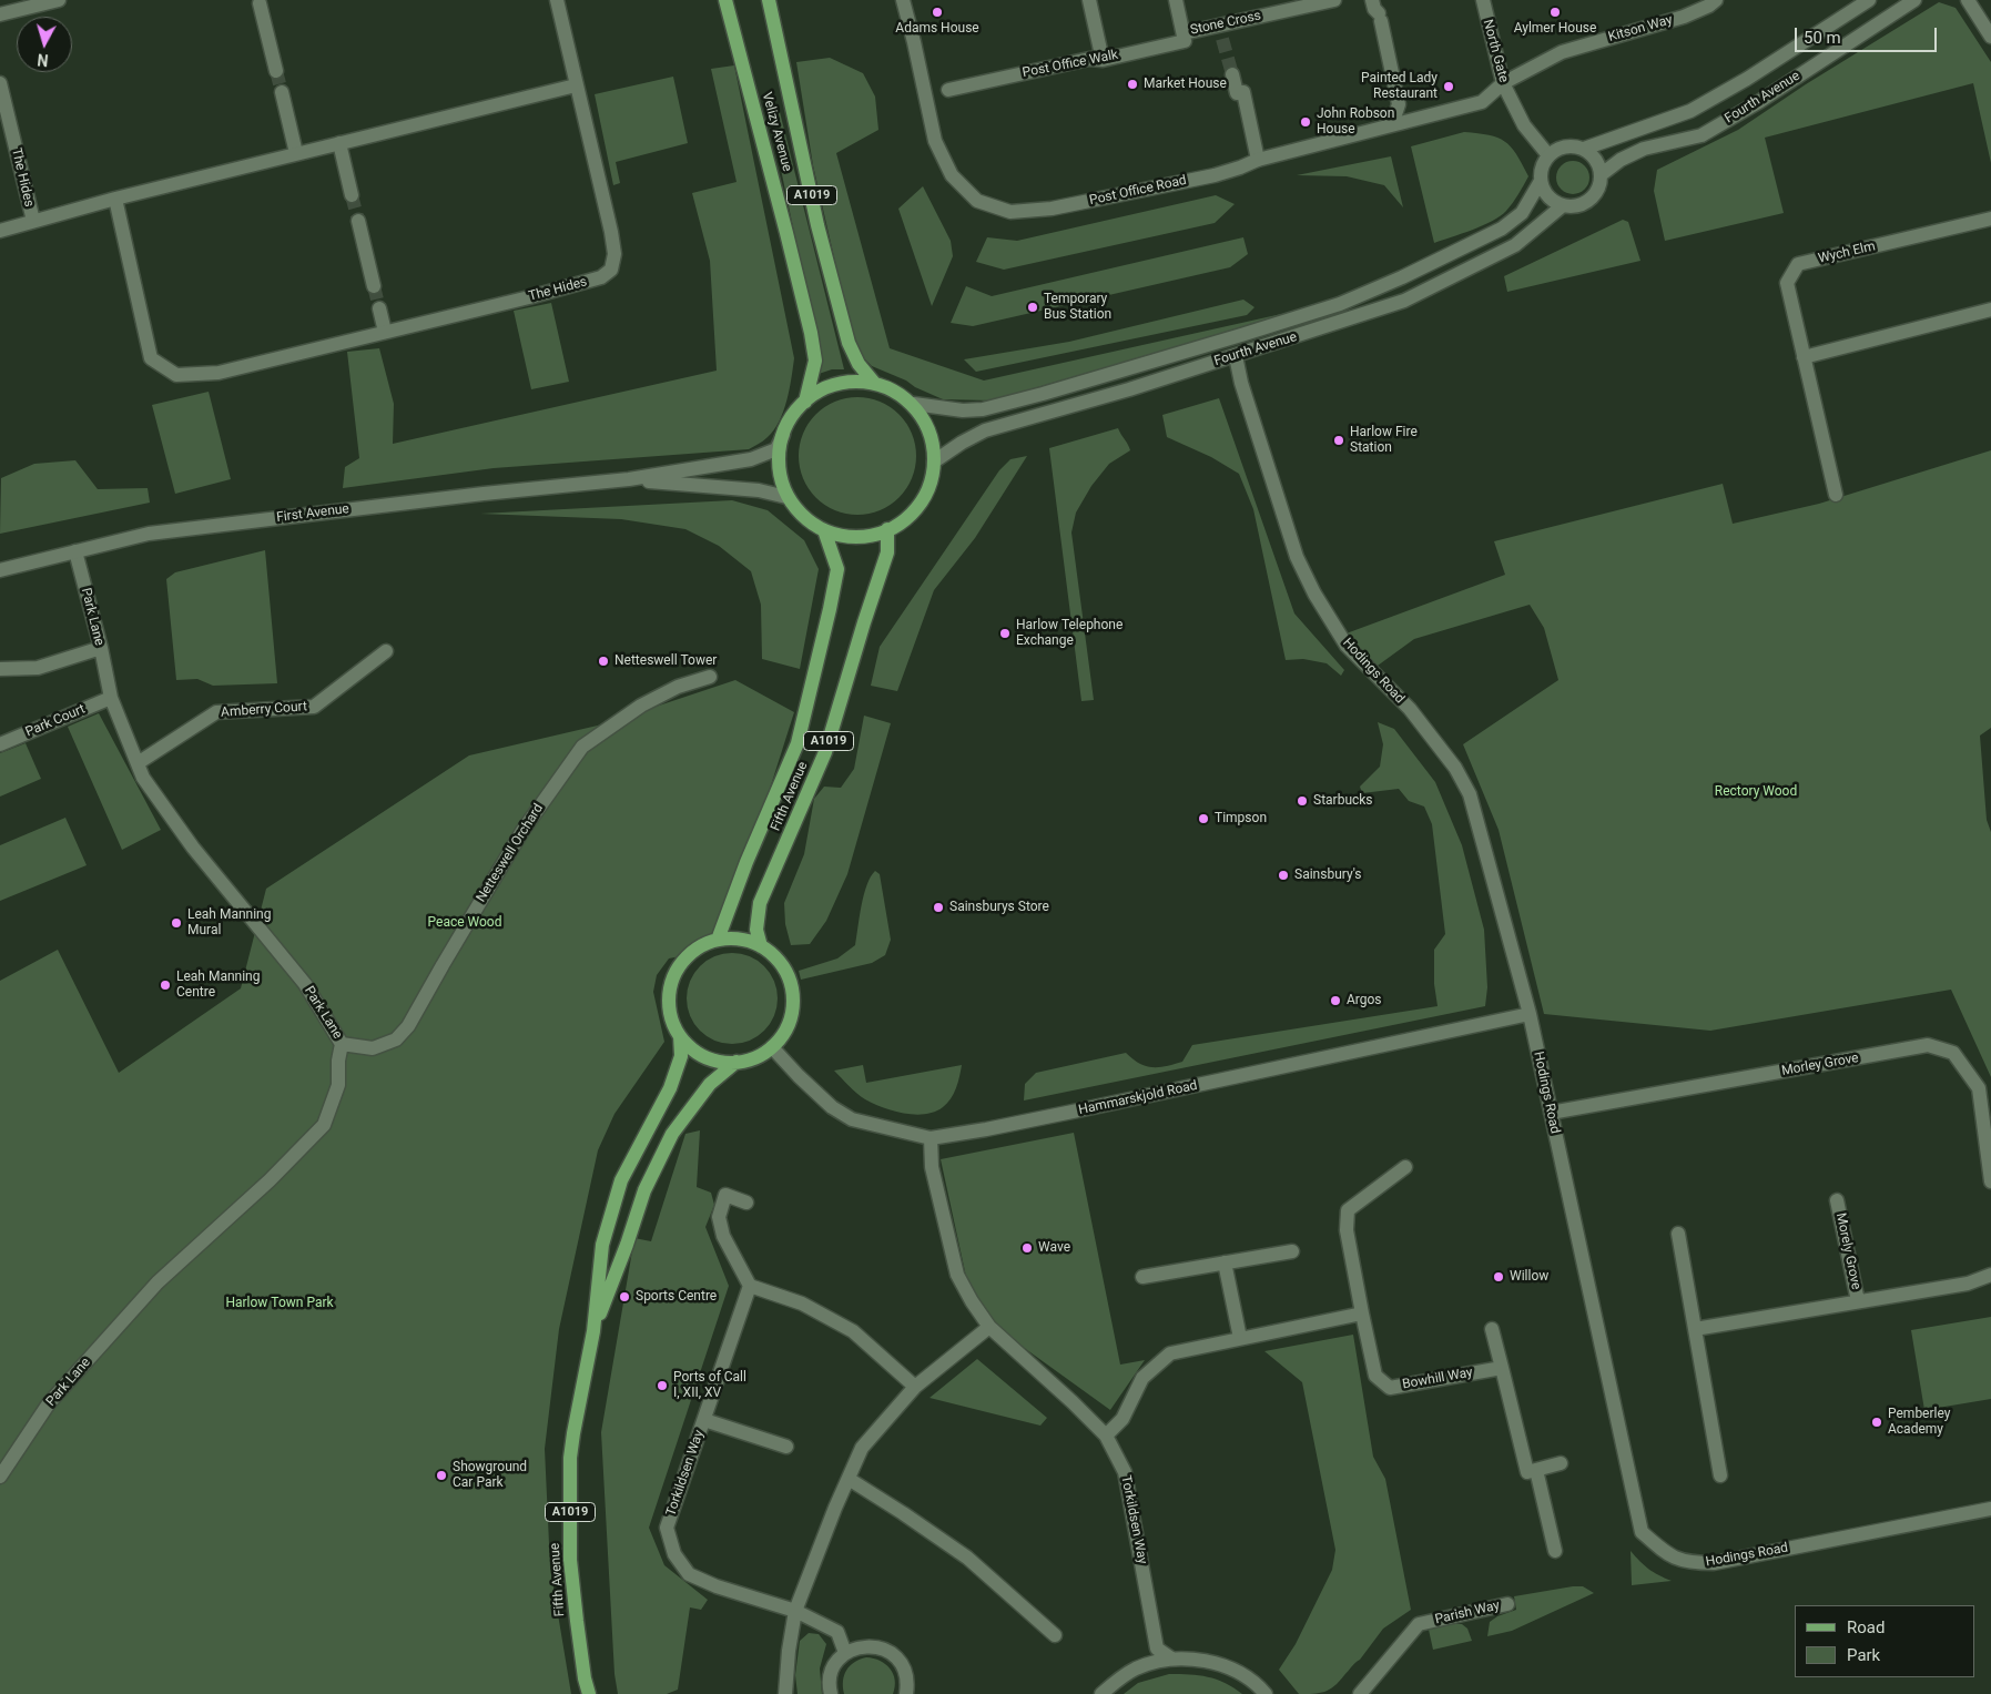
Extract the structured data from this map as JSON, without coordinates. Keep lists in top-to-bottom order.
{
  "streets": {
    "main road": ["Velizy Avenue", "A1019", "Fifth Avenue"],
    "street": [
      "Stone Cross",
      "Kitson Way",
      "North Gate",
      "Post Office Walk",
      "Fourth Avenue",
      "The Hides",
      "Post Office Road",
      "Wych Elm",
      "First Avenue",
      "Park Lane",
      "Hodings Road",
      "Amberry Court",
      "Park Court",
      "Netteswell Orchard",
      "Morley Grove",
      "Hammarskjold Road",
      "Morely Grove",
      "Bowhill Way",
      "Torkildsen Way",
      "Parish Way"
    ]
  },
  "crossings": [
    ["Stone Cross", "Post Office Walk"],
    ["Kitson Way", "North Gate"],
    ["Kitson Way", "Post Office Road"],
    ["North Gate", "Fourth Avenue"],
    ["North Gate", "Post Office Road"],
    ["Fourth Avenue", "Velizy Avenue"],
    ["Fourth Avenue", "First Avenue"],
    ["Fourth Avenue", "Hodings Road"],
    ["Fourth Avenue", "Fifth Avenue"],
    ["Velizy Avenue", "First Avenue"],
    ["Velizy Avenue", "Fifth Avenue"],
    ["First Avenue", "Park Lane"],
    ["First Avenue", "Fifth Avenue"],
    ["Park Lane", "Amberry Court"],
    ["Park Lane", "Park Court"],
    ["Park Lane", "Netteswell Orchard"],
    ["Hodings Road", "Morley Grove"],
    ["Hodings Road", "Hammarskjold Road"],
    ["Fifth Avenue", "Hammarskjold Road"],
    ["Hammarskjold Road", "Torkildsen Way"]
  ],
  "parks": ["Rectory Wood", "Peace Wood", "Harlow Town Park"],
  "places": [
    "Adams House",
    "Aylmer House",
    "Market House",
    "Painted Lady Restaurant",
    "John Robson House",
    "Temporary Bus Station",
    "Harlow Fire Station",
    "Harlow Telephone Exchange",
    "Netteswell Tower",
    "Starbucks",
    "Timpson",
    "Sainsbury's",
    "Sainsburys Store",
    "Leah Manning Mural",
    "Leah Manning Centre",
    "Argos",
    "Wave",
    "Willow",
    "Sports Centre",
    "Ports of Call I, XII, XV",
    "Pemberley Academy",
    "Showground Car Park"
  ],
  "legend": ["Road", "Park"],
  "scale_bar": "50 m",
  "north": "bottom"
}
